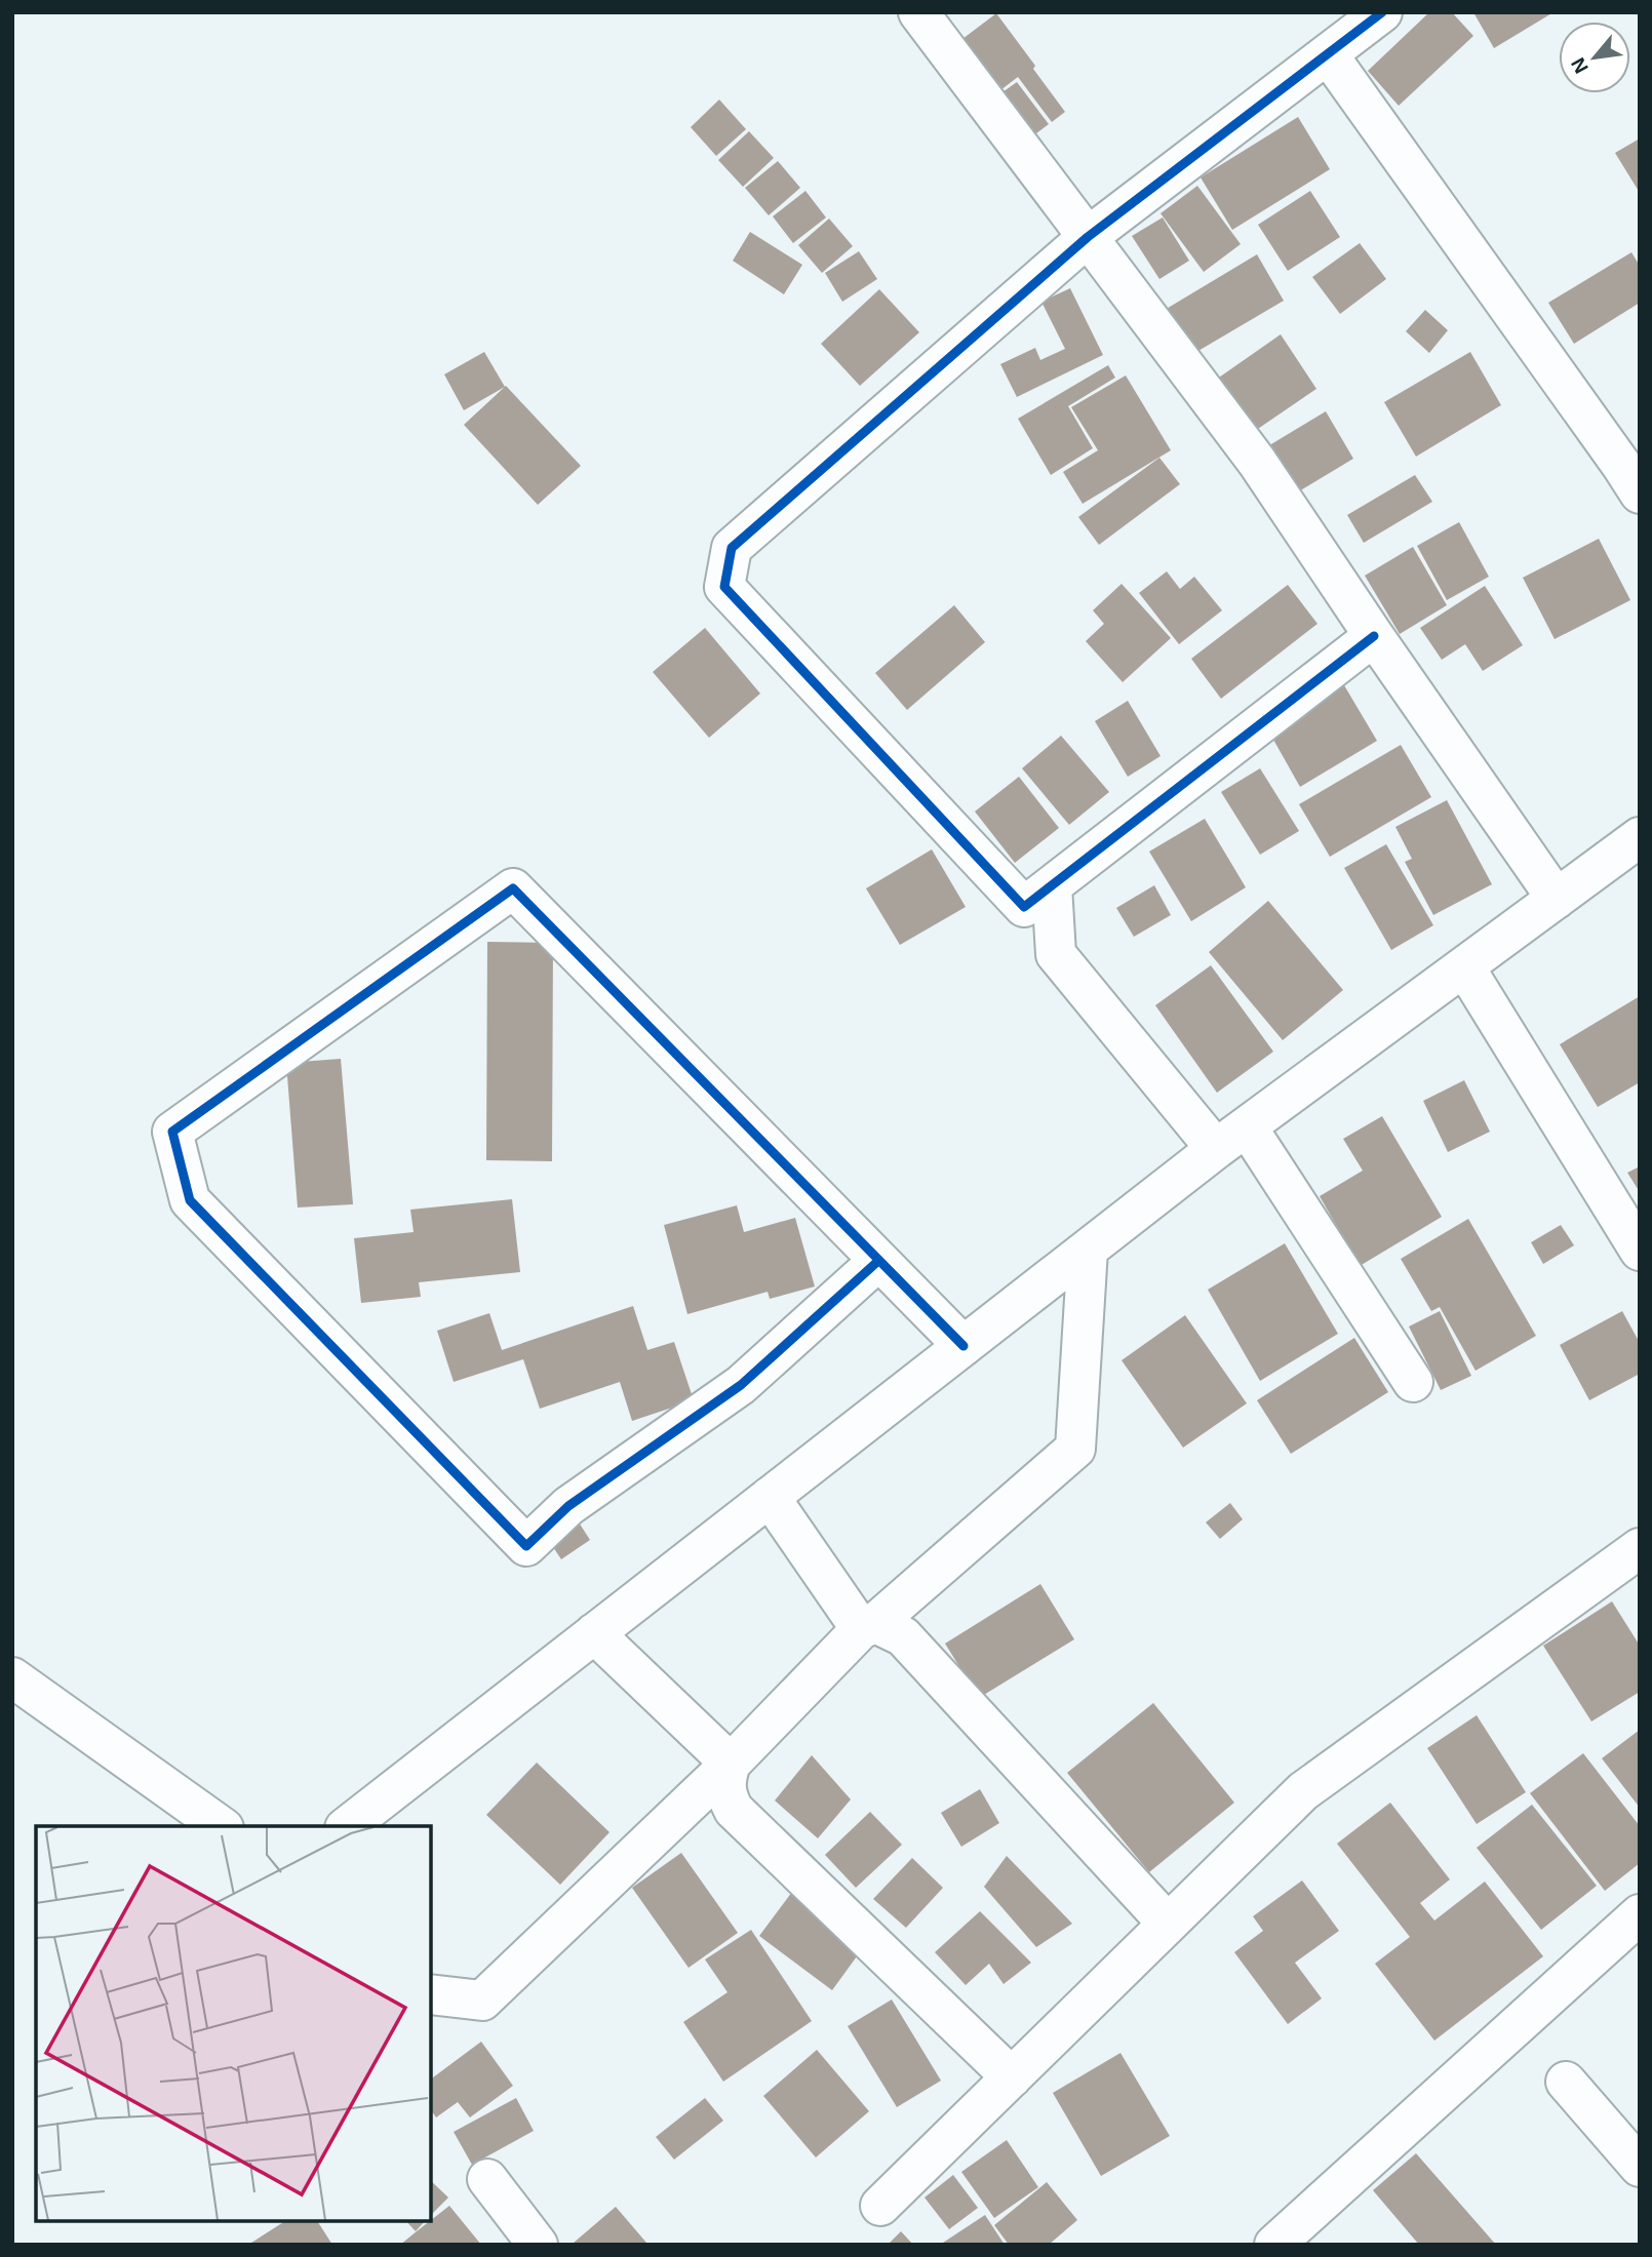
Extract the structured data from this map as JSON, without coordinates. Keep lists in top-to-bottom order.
{
  "north": "bottom left"
}
